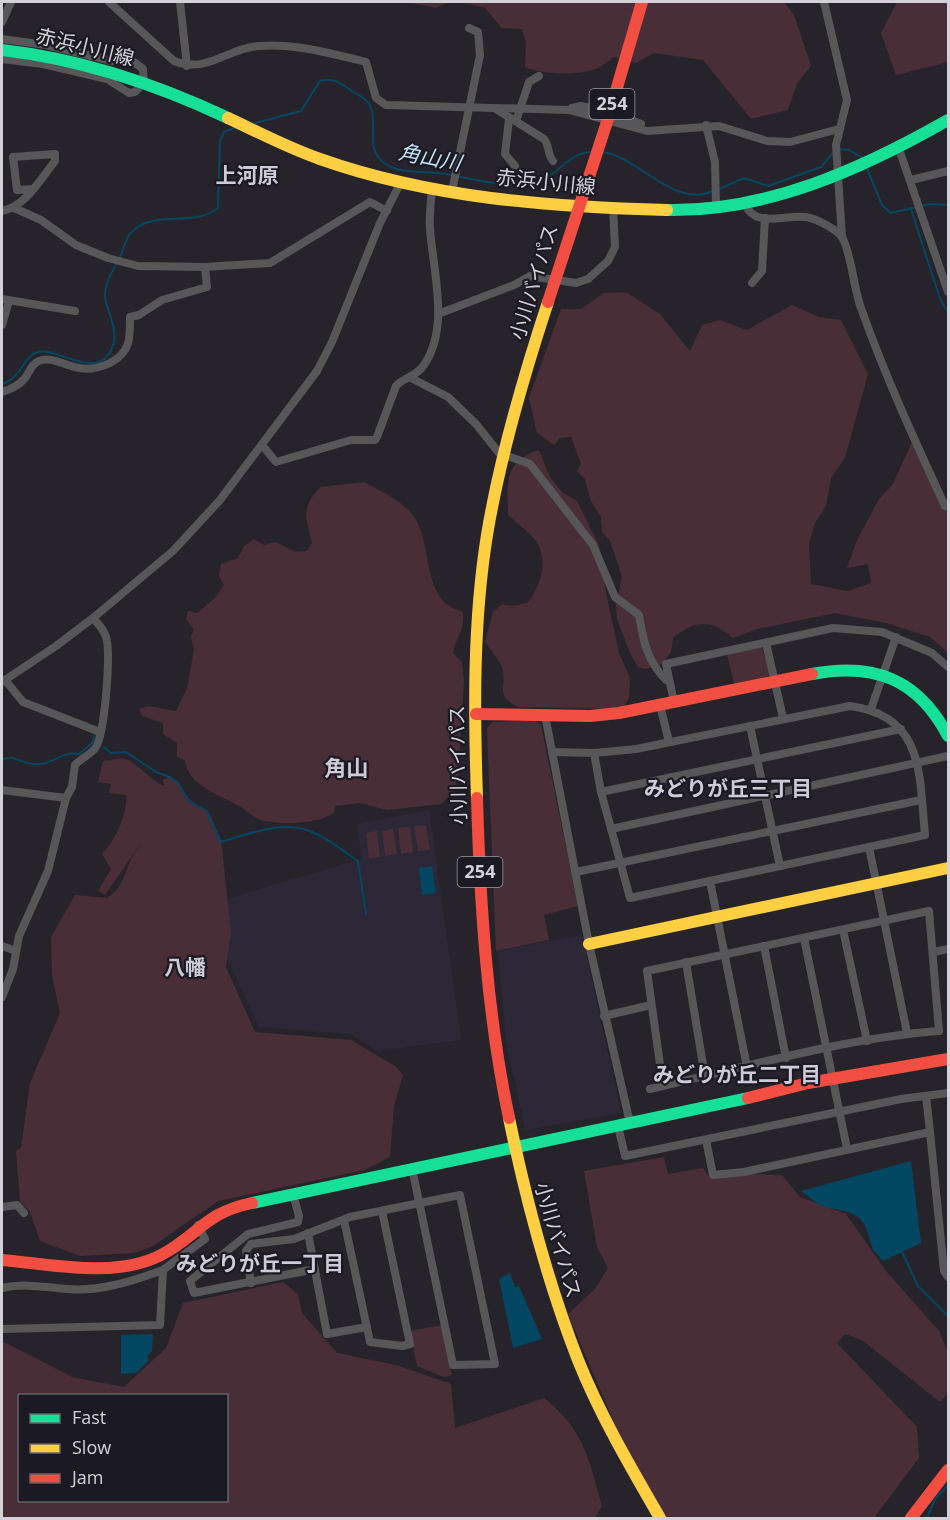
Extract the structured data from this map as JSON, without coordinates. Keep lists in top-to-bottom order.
{
  "streets": {
    "main road": ["赤浜小川線", "254", "小川バイパス"]
  },
  "crossings": [
    ["赤浜小川線", "小川バイパス"]
  ],
  "districts": [
    "上河原",
    "角山",
    "みどりが丘三丁目",
    "八幡",
    "みどりが丘二丁目",
    "みどりが丘一丁目"
  ],
  "water": ["角山川"],
  "legend": ["Fast", "Slow", "Jam"]
}
